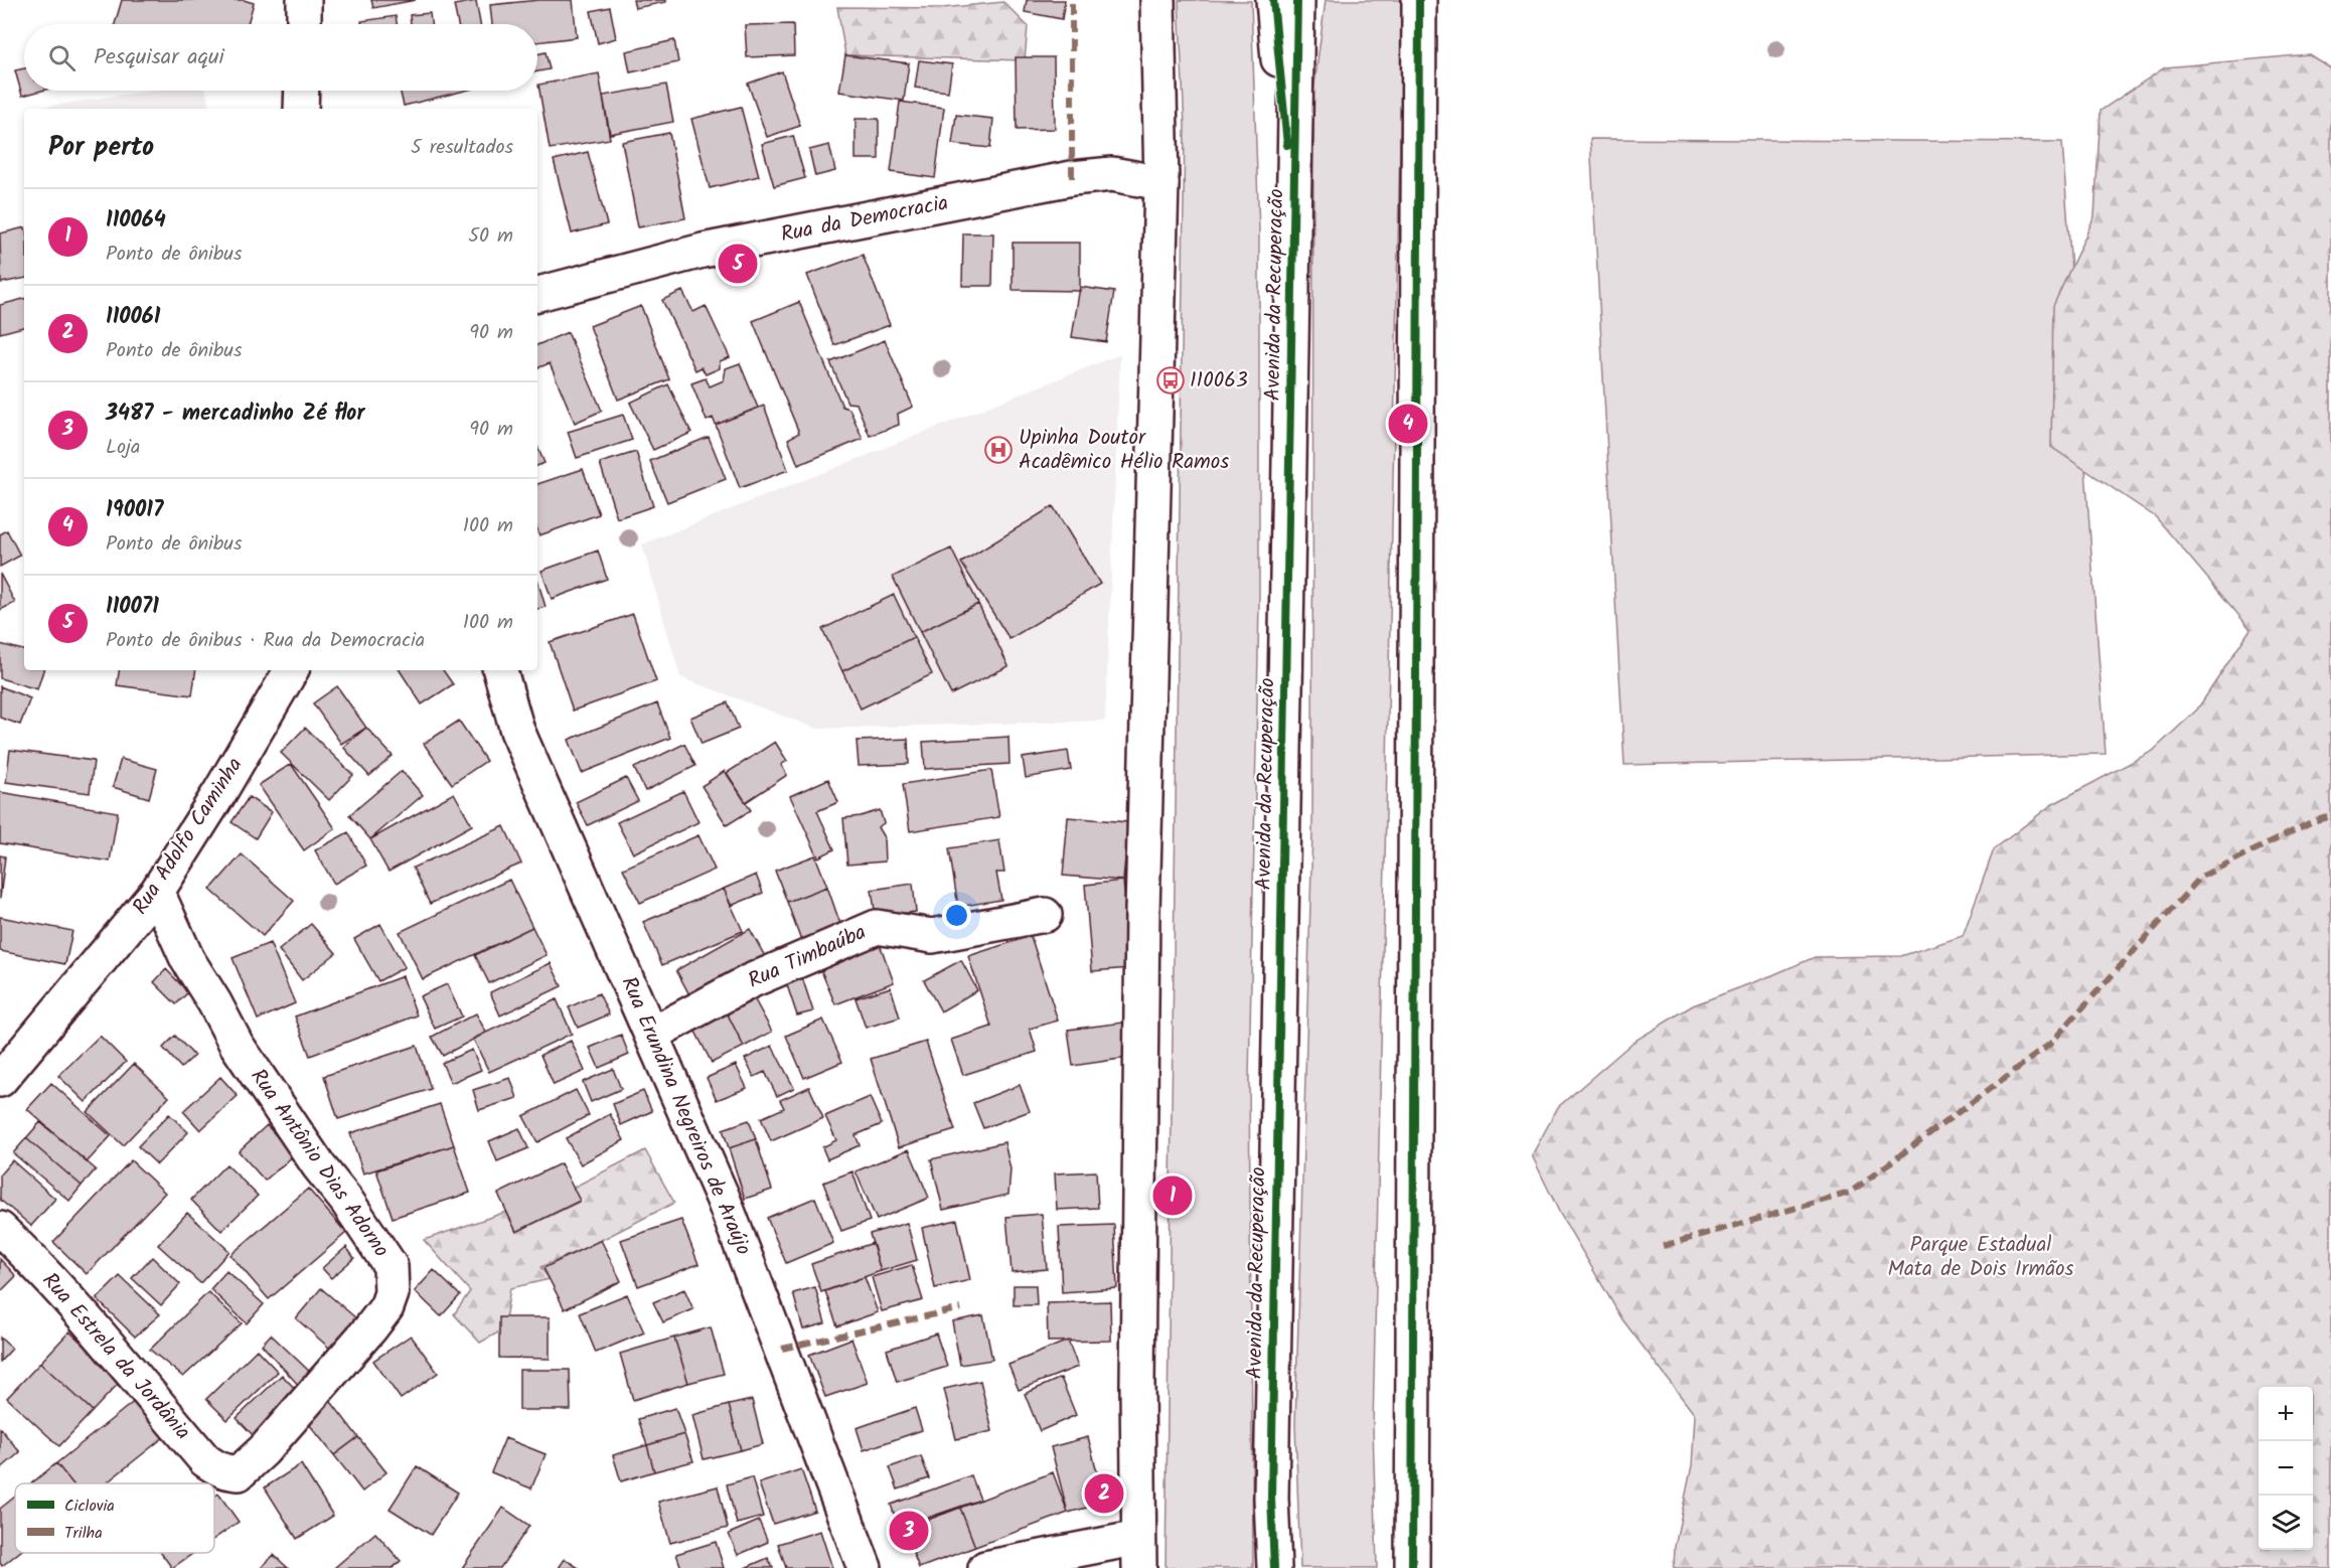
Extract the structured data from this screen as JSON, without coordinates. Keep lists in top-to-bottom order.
{
  "streets": {
    "main road": [
      "Rua da Democracia",
      "Avenida da Recuperação",
      "Rua Adolfo Caminha",
      "Rua Timbaúba",
      "Rua Erundina Negreiros de Araújo",
      "Rua Antônio Dias Adorno",
      "Rua Estrela da Jordânia"
    ]
  },
  "crossings": [
    ["Rua Adolfo Caminha", "Rua Antônio Dias Adorno"],
    ["Rua Timbaúba", "Rua Erundina Negreiros de Araújo"],
    ["Rua Antônio Dias Adorno", "Rua Estrela da Jordânia"]
  ],
  "parks": ["Parque Estadual Mata de Dois Irmãos"],
  "places": {
    "bus stop": ["110063"],
    "hospital": ["Upinha Doutor Acadêmico Hélio Ramos"]
  },
  "legend": ["Ciclovia", "Trilha"],
  "page": {
    "search": "Pesquisar aqui",
    "heading": ["Por perto", "5 resultados"],
    "list": [
      {
        "mark": "1",
        "name": "110064",
        "note": "Ponto de ônibus",
        "value": "50 m"
      },
      {
        "mark": "2",
        "name": "110061",
        "note": "Ponto de ônibus",
        "value": "90 m"
      },
      {
        "mark": "3",
        "name": "3487 - mercadinho Zé flor",
        "note": "Loja",
        "value": "90 m"
      },
      {
        "mark": "4",
        "name": "190017",
        "note": "Ponto de ônibus",
        "value": "100 m"
      },
      {
        "mark": "5",
        "name": "110071",
        "note": "Ponto de ônibus · Rua da Democracia",
        "value": "100 m"
      }
    ],
    "pins": [
      "5",
      "4",
      "1",
      "2",
      "3"
    ],
    "map_buttons": ["+", "−"]
  }
}
